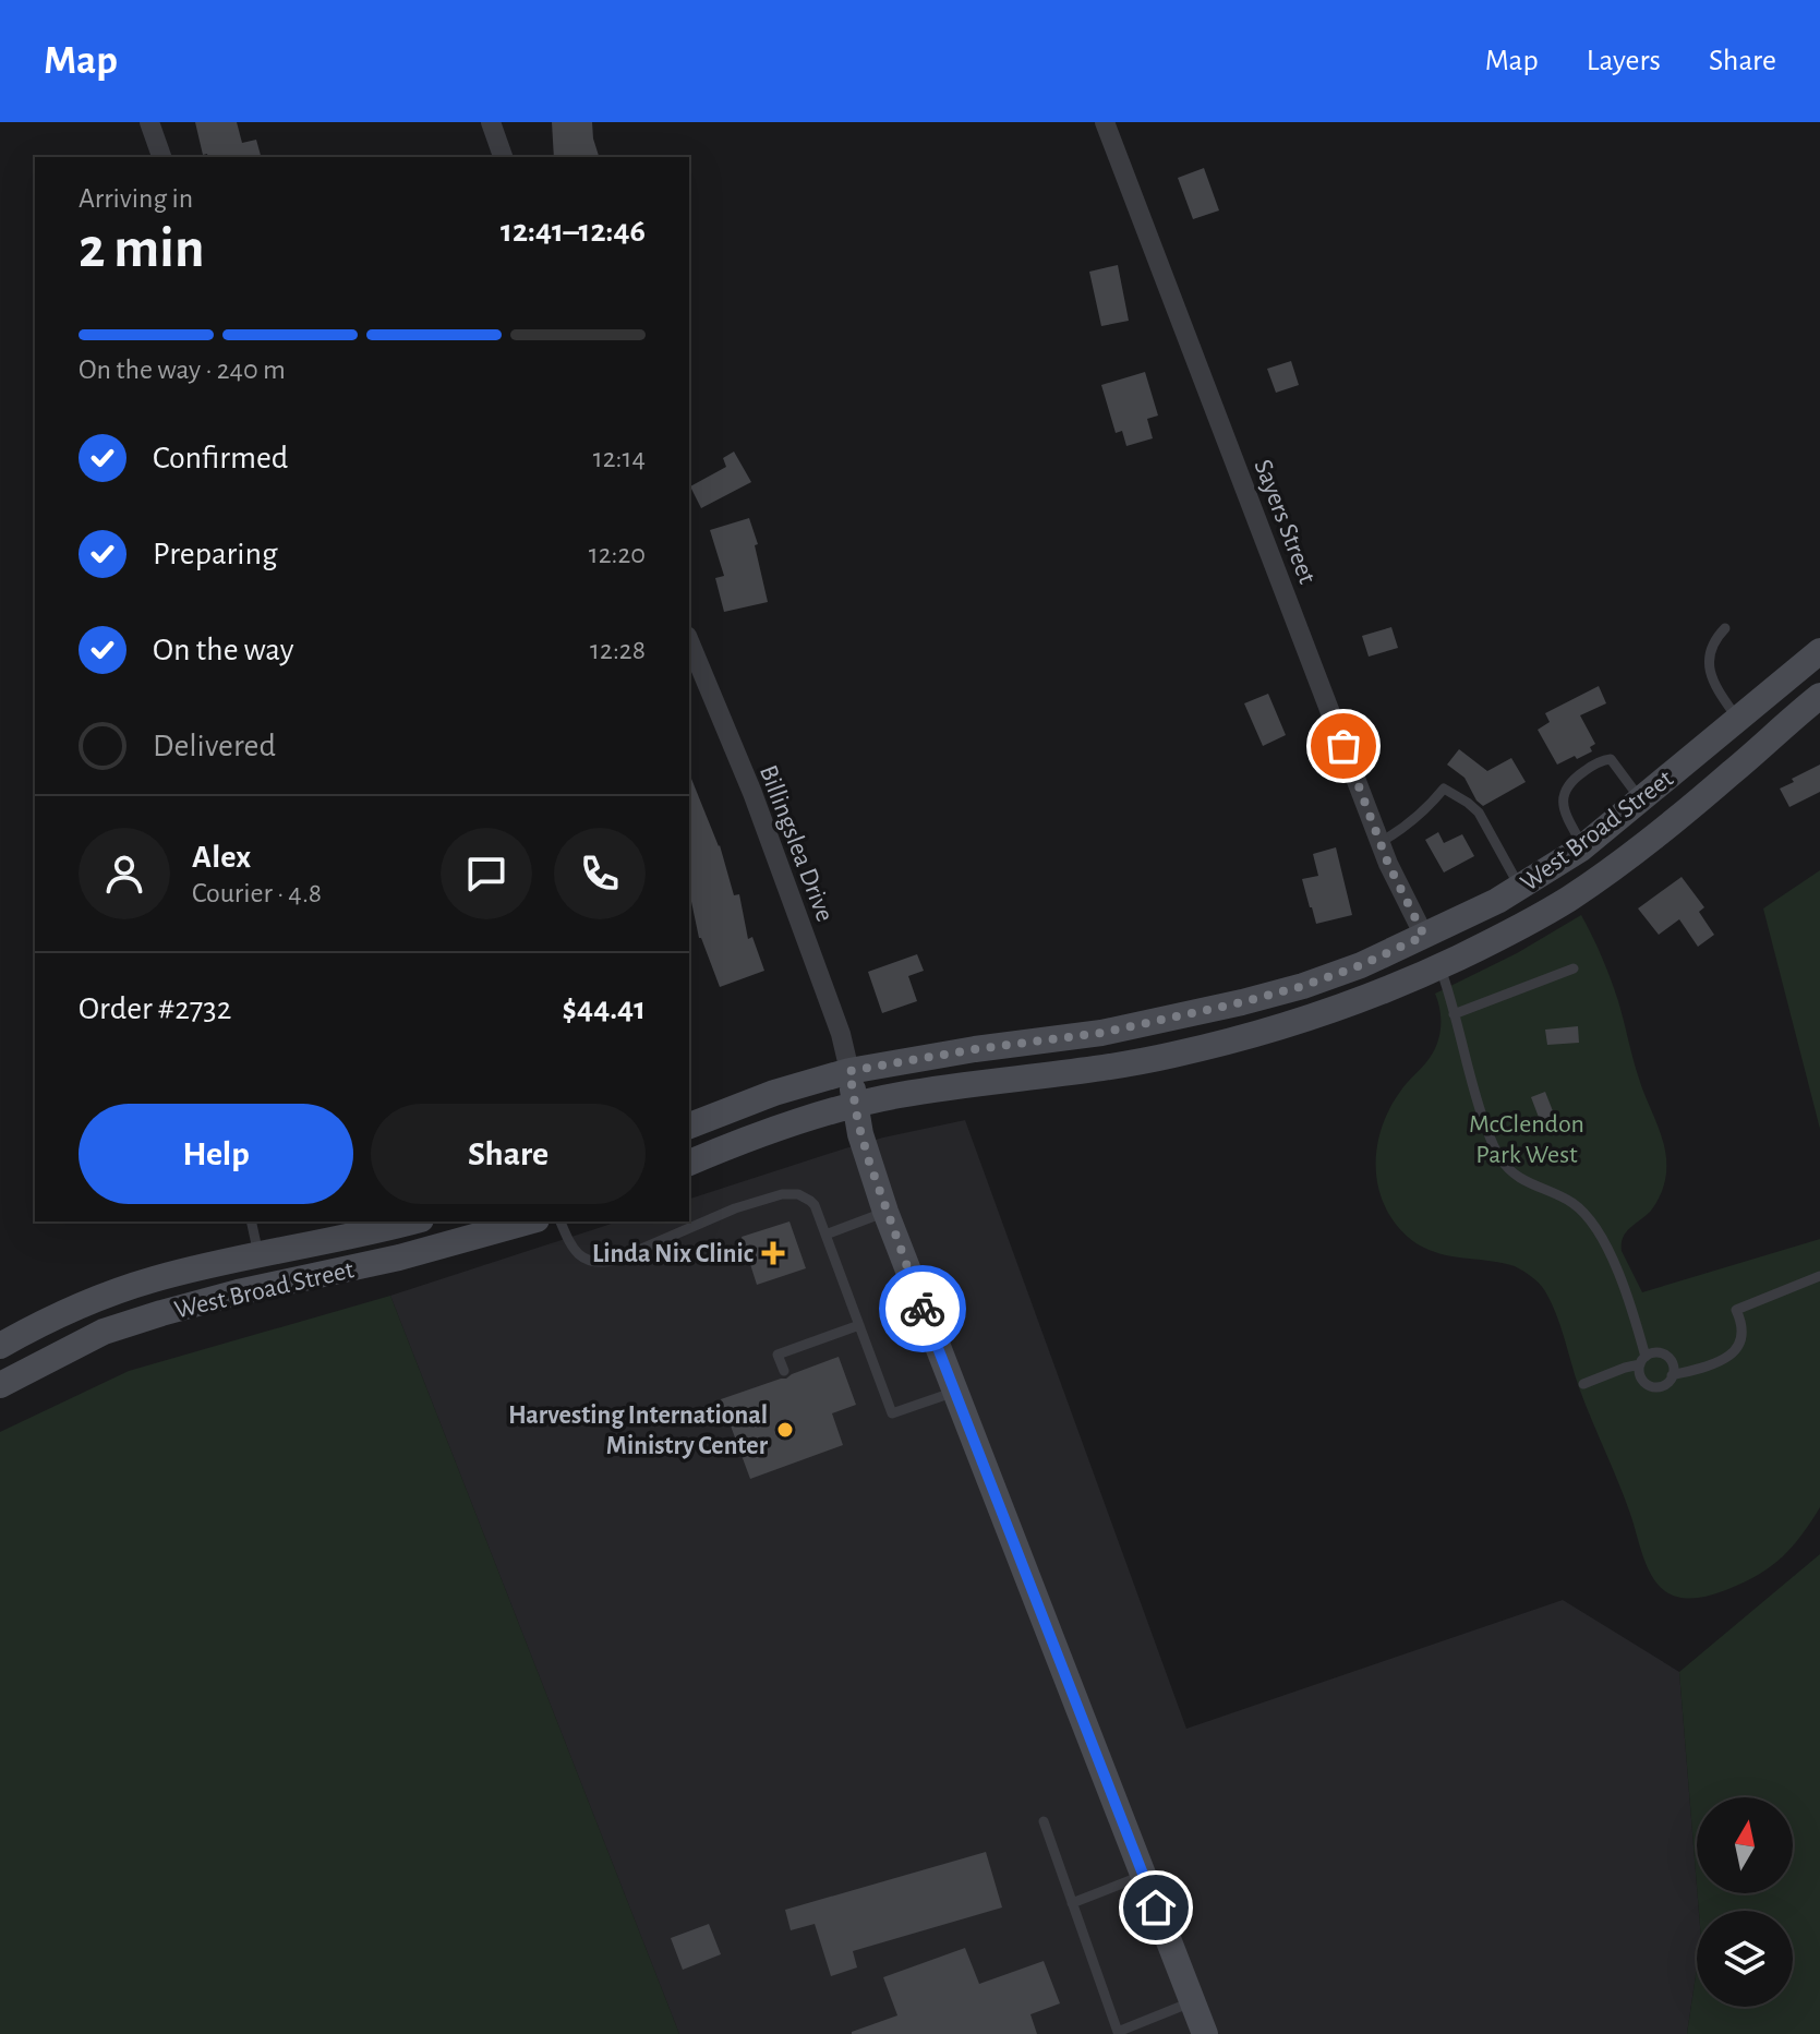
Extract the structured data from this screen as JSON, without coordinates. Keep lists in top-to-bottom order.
{
  "streets": {
    "main road": ["West Broad Street"],
    "street": ["Sayers Street", "Billingslea Drive"]
  },
  "crossings": [
    ["Sayers Street", "West Broad Street"],
    ["West Broad Street", "Billingslea Drive"]
  ],
  "parks": ["McClendon Park West"],
  "places": {
    "health": ["Linda Nix Clinic"],
    "other": ["Harvesting International Ministry Center"]
  },
  "north": "top",
  "page": {
    "header": "Map",
    "nav": ["Map", "Layers", "Share"],
    "heading": ["2 min", "Arriving in", "12:41–12:46"],
    "panel": [
      "Alex",
      "Courier · 4.8",
      "Order #2732",
      "$44.41"
    ],
    "bar": "On the way · 240 m",
    "list": [
      ["Confirmed", "12:14"],
      ["Preparing", "12:20"],
      ["On the way", "12:28"],
      "Delivered"
    ],
    "buttons": ["Help", "Share"]
  }
}
